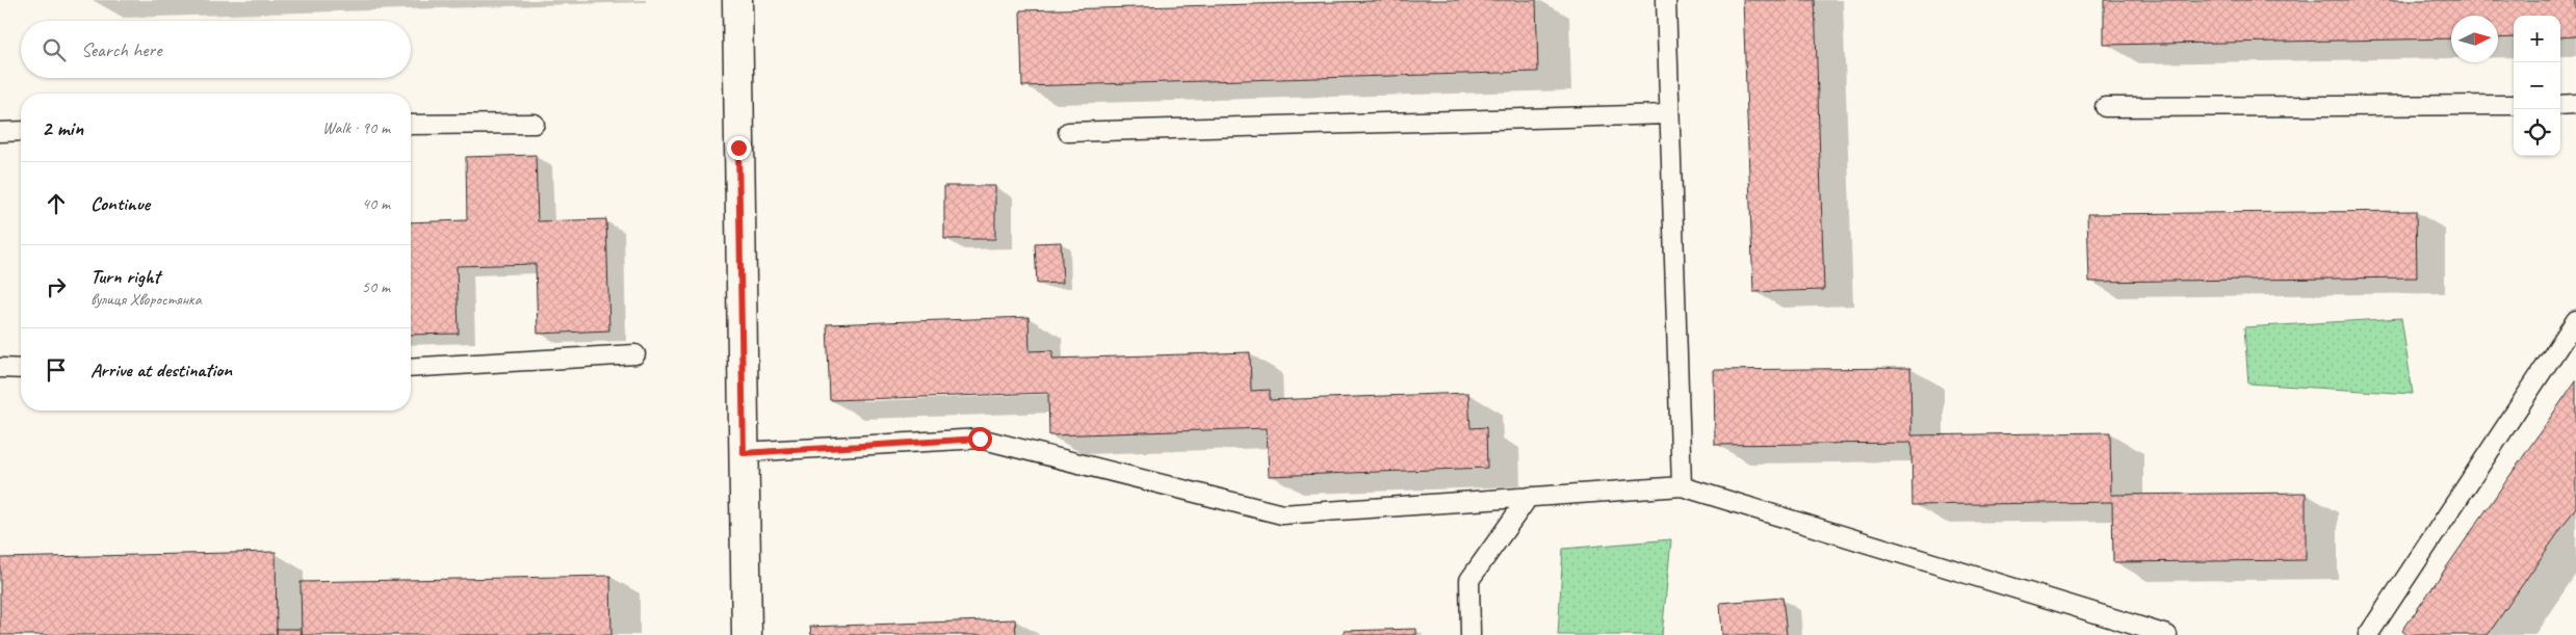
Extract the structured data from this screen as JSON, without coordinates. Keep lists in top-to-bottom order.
{
  "north": "right",
  "page": {
    "map_buttons": ["+", "−"],
    "search": "Search here",
    "heading": ["2 min", "Walk · 90 m"],
    "list": [
      ["Continue", "40 m"],
      ["Turn right", "вулиця Хворостянка", "50 m"],
      "Arrive at destination"
    ]
  }
}
